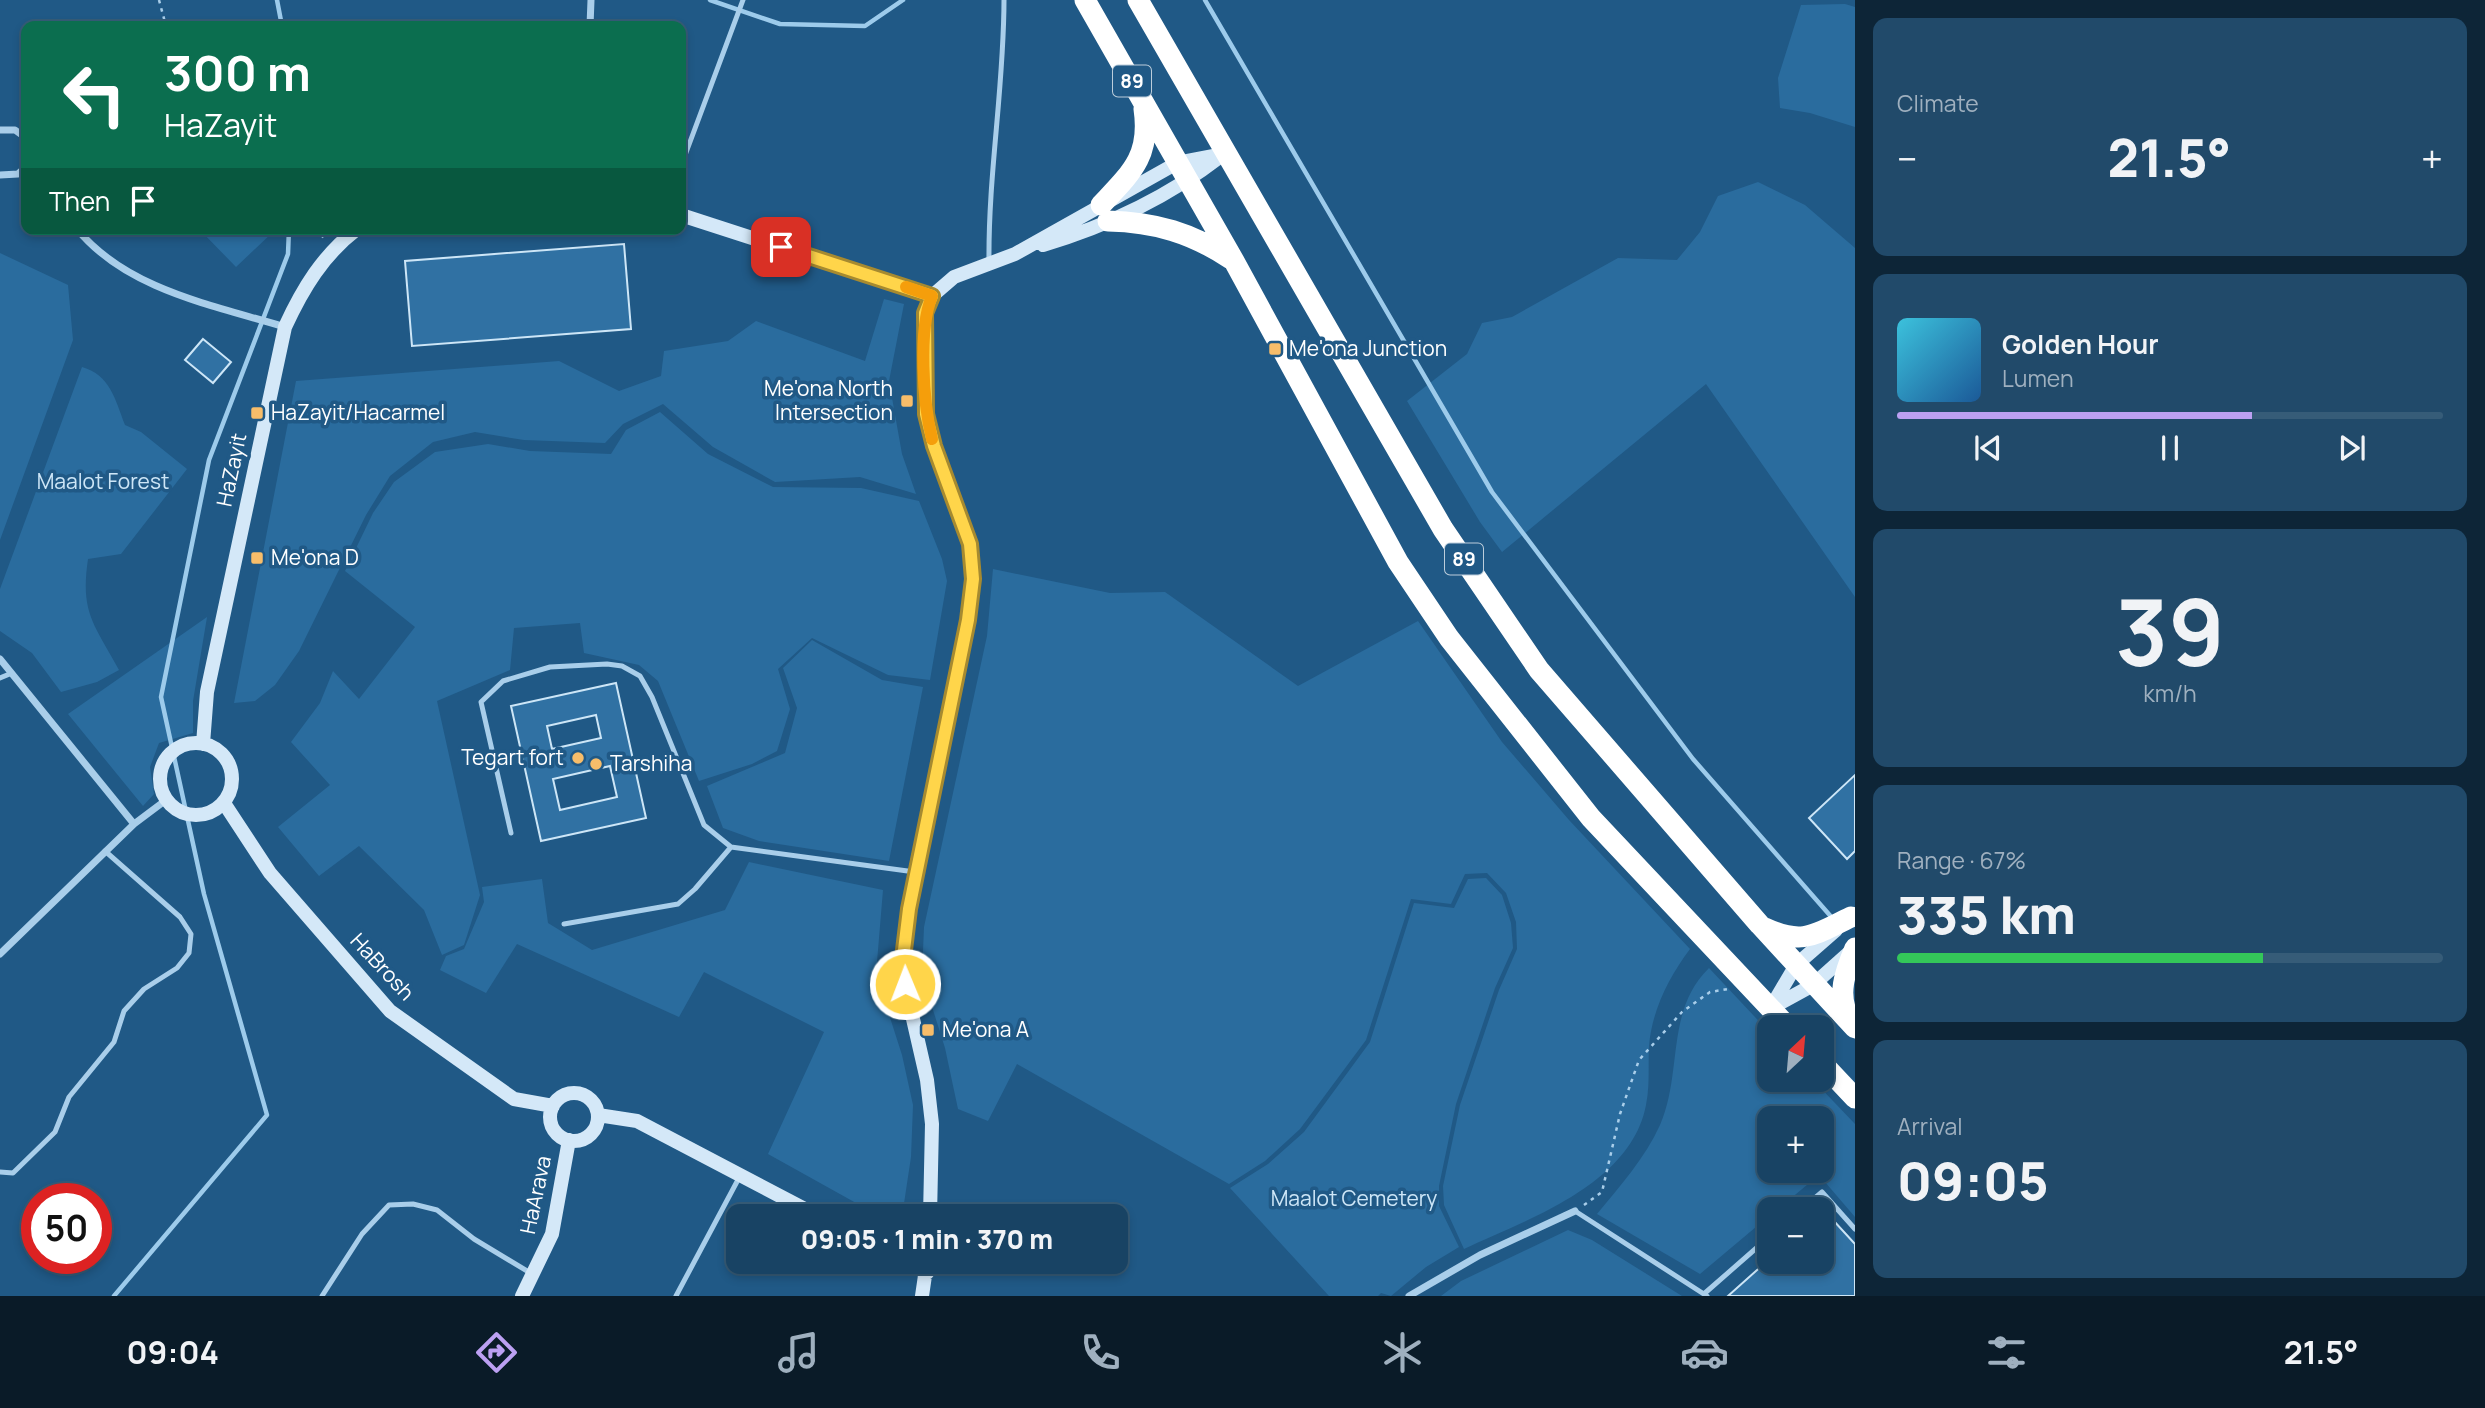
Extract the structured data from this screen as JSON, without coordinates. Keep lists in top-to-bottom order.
{
  "streets": {
    "highway": ["89"],
    "main road": ["HaZayit", "HaBrosh", "HaArava"]
  },
  "crossings": [
    ["HaZayit", "HaBrosh"],
    ["HaBrosh", "HaArava"]
  ],
  "parks": ["Maalot Forest", "Maalot Cemetery"],
  "places": {
    "transit": [
      "Me'ona Junction",
      "Me'ona North Intersection",
      "HaZayit/Hacarmel",
      "Me'ona D",
      "Me'ona A"
    ],
    "other": ["Tegart fort", "Tarshiha"]
  },
  "north": "top right",
  "page": {
    "tile": [
      "Climate",
      ["39", "km/h"],
      ["Range · 67%", "335 km"],
      ["Arrival", "09:05"]
    ],
    "turn": ["300 m", "HaZayit"],
    "heat": ["−", "21.5°", "+"],
    "then": "Then",
    "song": ["Golden Hour", "Lumen"],
    "map_buttons": ["+", "−"],
    "limit": "50",
    "trip": "09:05 · 1 min · 370 m",
    "tabs": ["09:04", "21.5°"]
  }
}
